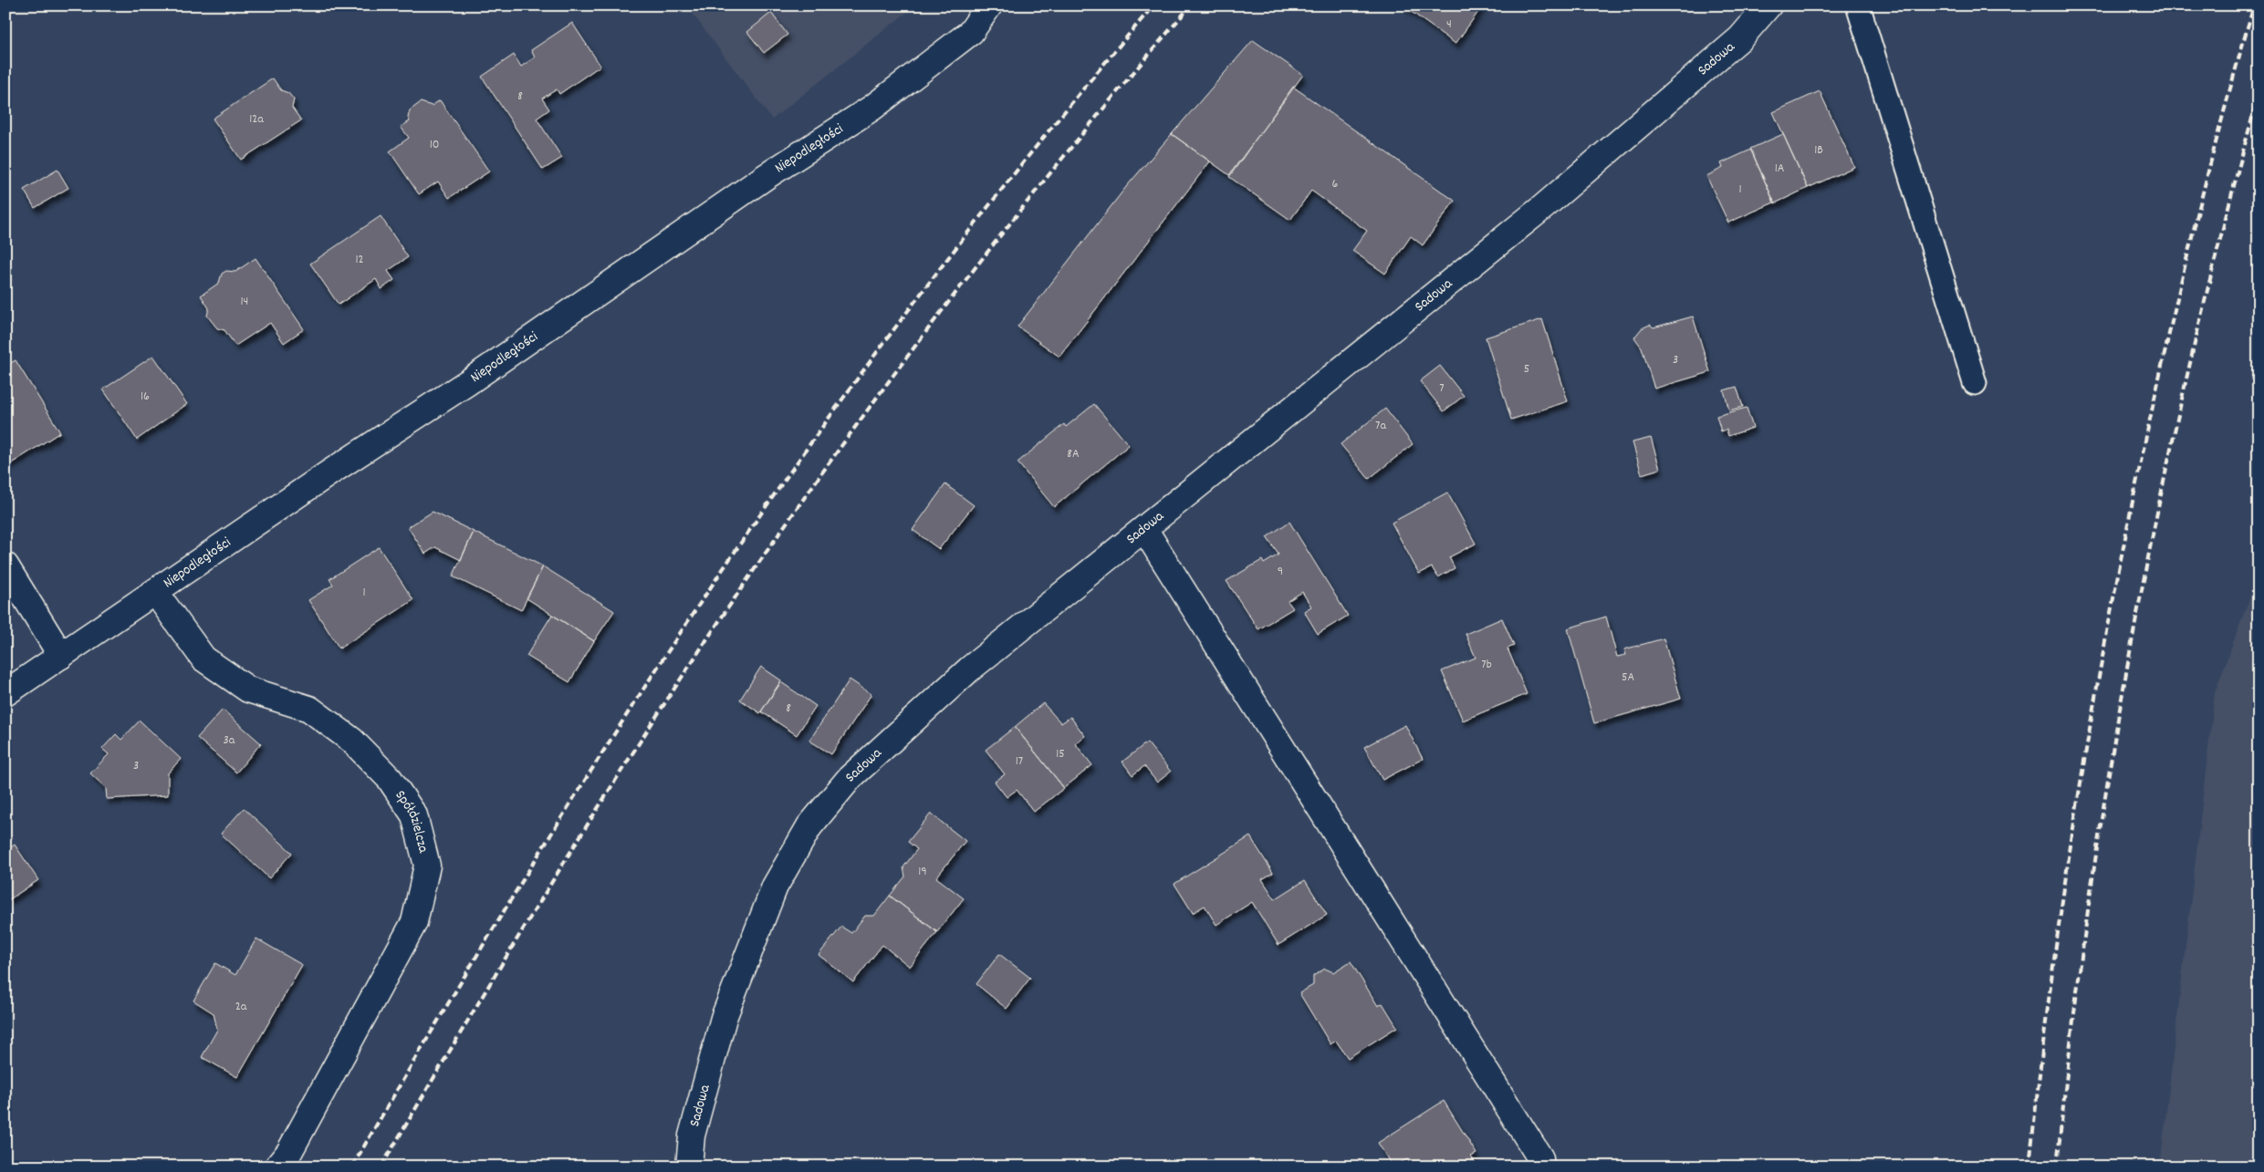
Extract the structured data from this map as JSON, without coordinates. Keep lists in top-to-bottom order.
{
  "streets": {
    "street": ["Sadowa", "Niepodległości", "Spółdzielcza"]
  },
  "crossings": [
    ["Niepodległości", "Spółdzielcza"]
  ],
  "house_numbers": [
    "4",
    "8",
    "12a",
    "10",
    "1B",
    "1A",
    "6",
    "1",
    "12",
    "14",
    "3",
    "5",
    "7",
    "16",
    "7a",
    "8A",
    "9",
    "1",
    "7b",
    "5A",
    "8",
    "3a",
    "15",
    "17",
    "3",
    "19",
    "2a"
  ]
}
